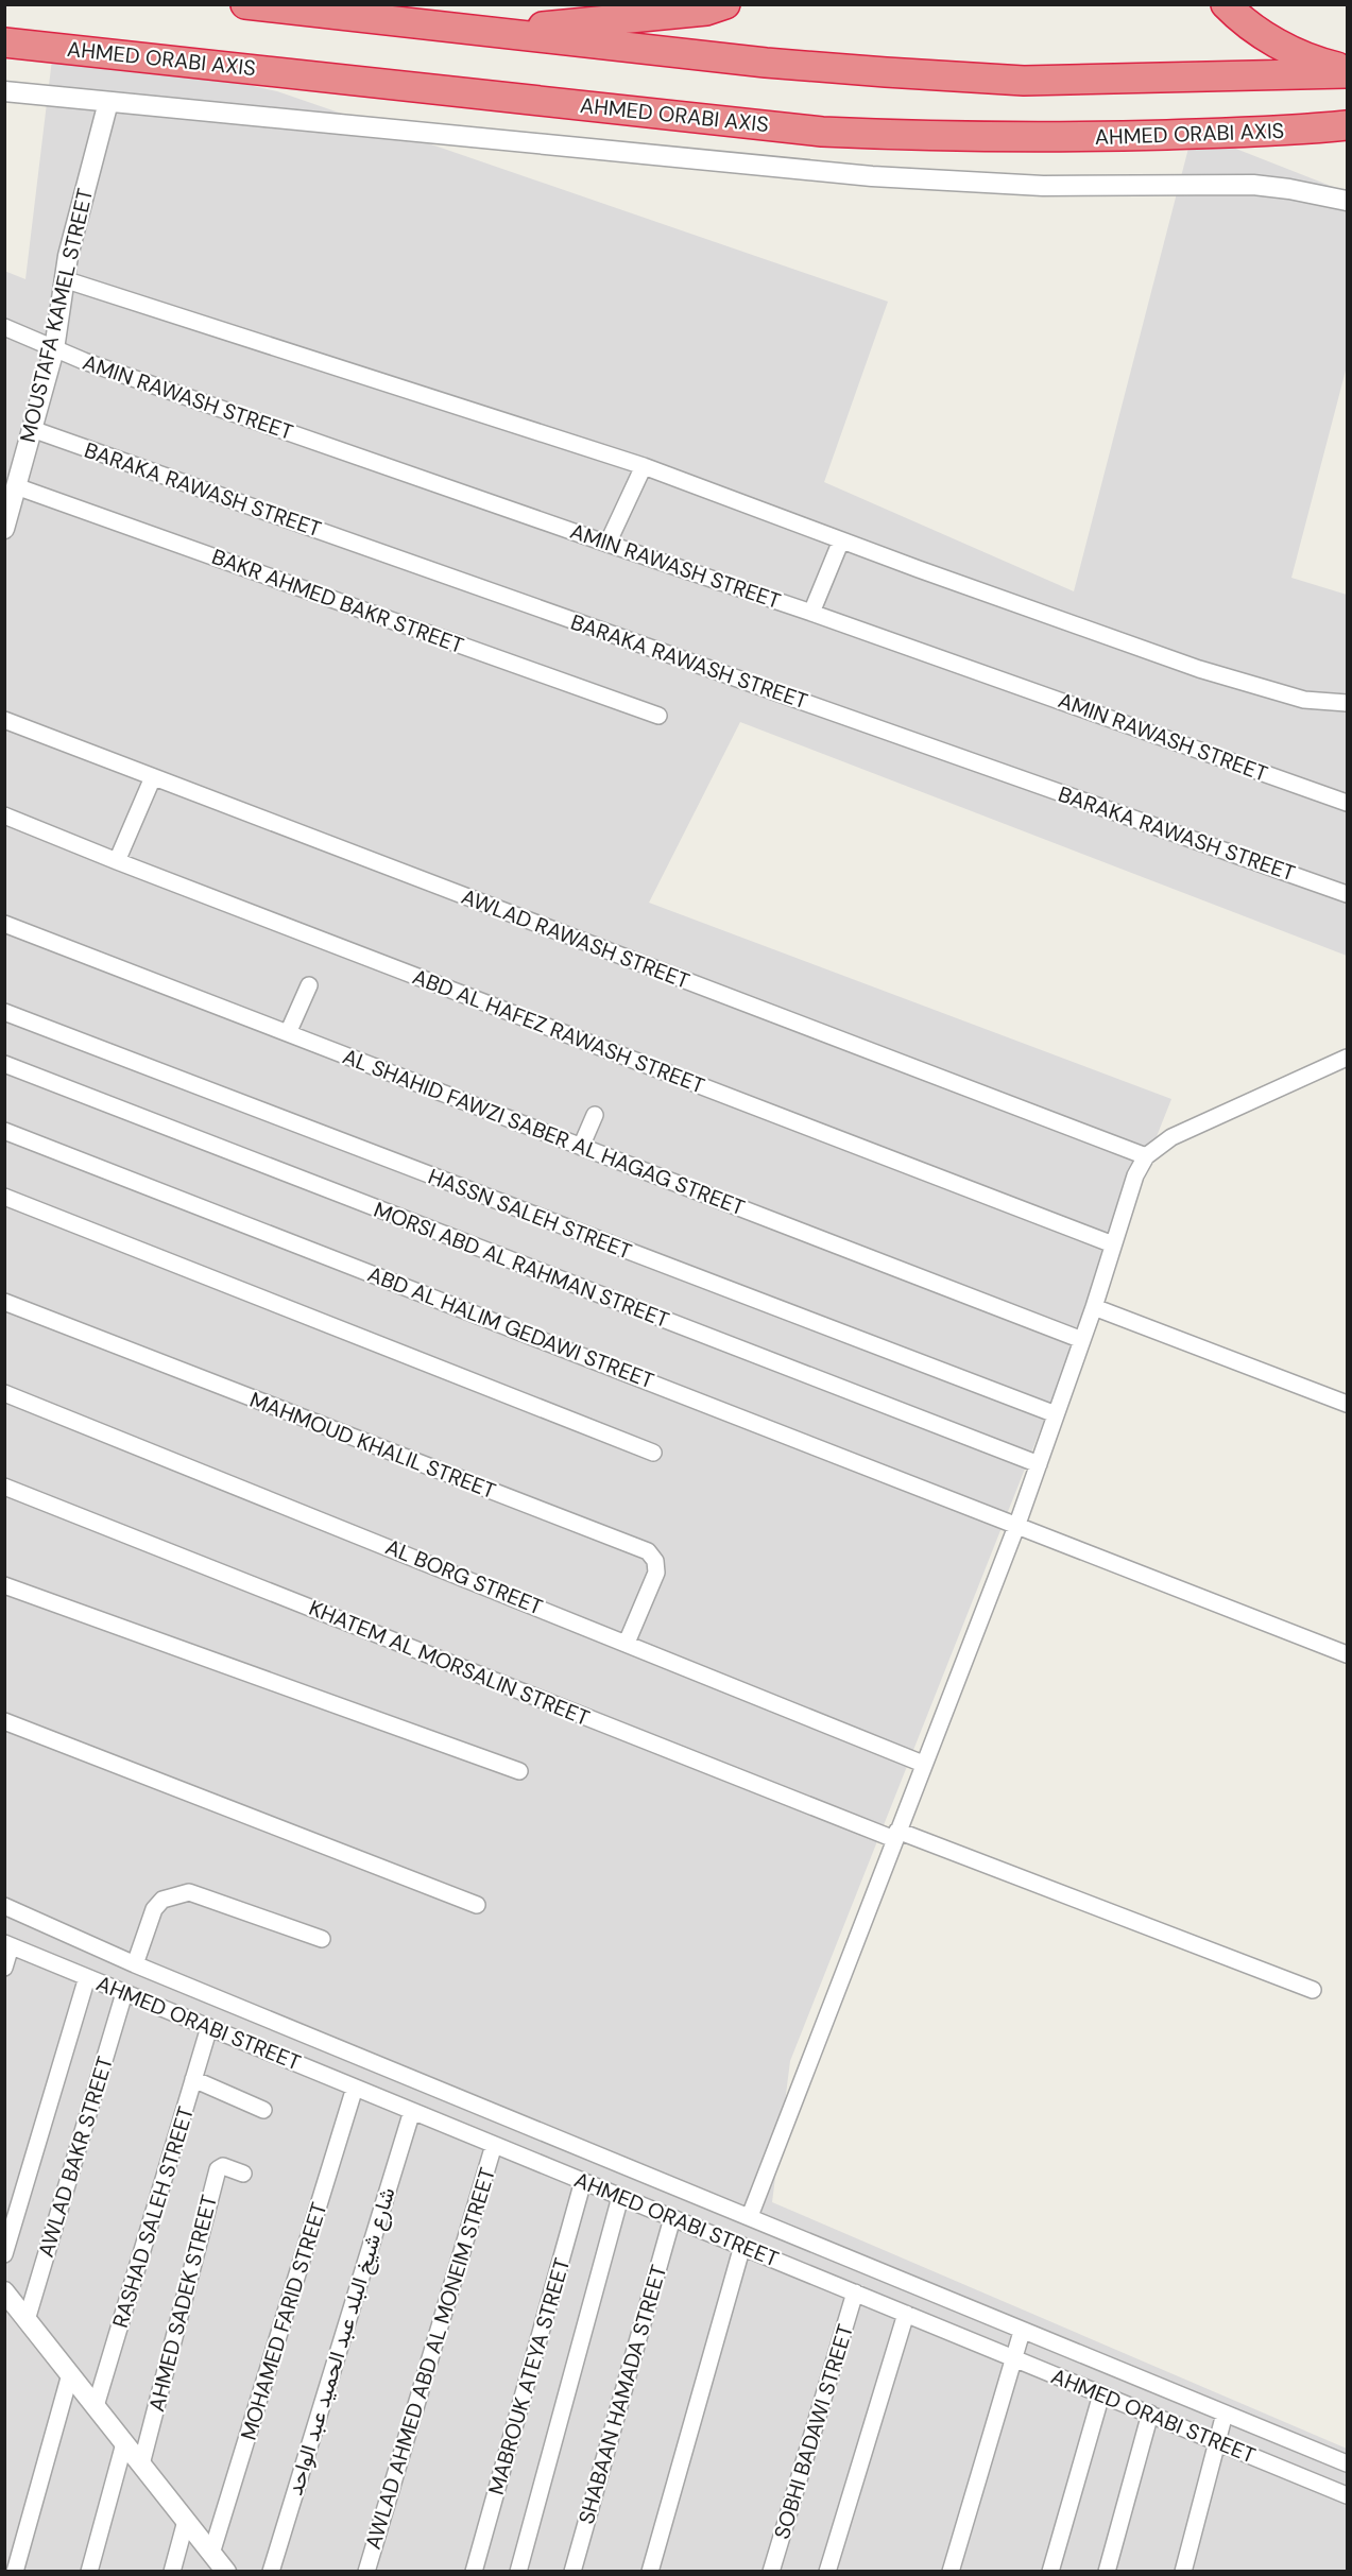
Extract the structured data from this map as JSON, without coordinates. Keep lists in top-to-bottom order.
{
  "streets": {
    "highway": ["AHMED ORABI AXIS"],
    "street": [
      "MOUSTAFA KAMEL STREET",
      "AMIN RAWASH STREET",
      "BARAKA RAWASH STREET",
      "BAKR AHMED BAKR STREET",
      "AWLAD RAWASH STREET",
      "ABD AL HAFEZ RAWASH STREET",
      "AL SHAHID FAWZI SABER AL HAGAG STREET",
      "HASSN SALEH STREET",
      "MORSI ABD AL RAHMAN STREET",
      "ABD AL HALIM GEDAWI STREET",
      "MAHMOUD KHALIL STREET",
      "AL BORG STREET",
      "KHATEM AL MORSALIN STREET",
      "AHMED ORABI STREET",
      "AWLAD BAKR STREET",
      "RASHAD SALEH STREET",
      "AHMED SADEK STREET",
      "MOHAMED FARID STREET",
      "شارع شيخ البلد عبد الحميد عبد الواحد",
      "AWLAD AHMED ABD AL MONEIM STREET",
      "MABROUK ATEYA STREET",
      "SHABAAN HAMADA STREET",
      "SOBHI BADAWI STREET"
    ]
  },
  "crossings": [
    ["MOUSTAFA KAMEL STREET", "AMIN RAWASH STREET"],
    ["MOUSTAFA KAMEL STREET", "BARAKA RAWASH STREET"],
    ["MOUSTAFA KAMEL STREET", "BAKR AHMED BAKR STREET"],
    ["MAHMOUD KHALIL STREET", "AL BORG STREET"],
    ["AHMED ORABI STREET", "AWLAD BAKR STREET"],
    ["AHMED ORABI STREET", "RASHAD SALEH STREET"],
    ["AHMED ORABI STREET", "MOHAMED FARID STREET"],
    ["AHMED ORABI STREET", "شارع شيخ البلد عبد الحميد عبد الواحد"],
    ["AHMED ORABI STREET", "AWLAD AHMED ABD AL MONEIM STREET"],
    ["AHMED ORABI STREET", "MABROUK ATEYA STREET"],
    ["AHMED ORABI STREET", "SHABAAN HAMADA STREET"],
    ["AHMED ORABI STREET", "SOBHI BADAWI STREET"]
  ]
}
